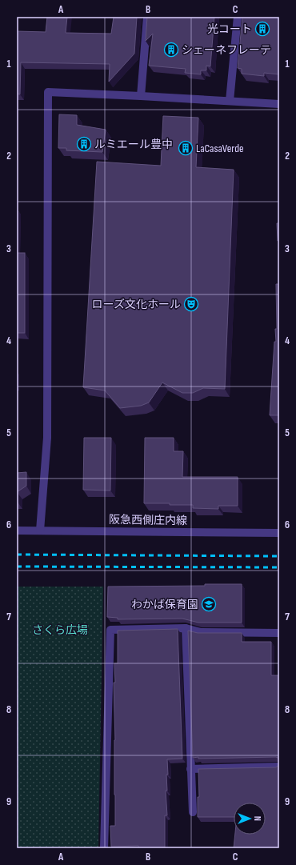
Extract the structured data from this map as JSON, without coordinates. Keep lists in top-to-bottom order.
{
  "streets": {
    "street": ["阪急西側庄内線"]
  },
  "parks": ["さくら広場"],
  "places": {
    "building": [
      "光コート",
      "シェーネフレーテ",
      "ルミエール豊中",
      "LaCasaVerde"
    ],
    "theatre": ["ローズ文化ホール"],
    "school or university": ["わかば保育園"]
  },
  "north": "right",
  "grid": {
    "columns": ["A", "B", "C"],
    "rows": [
      "1",
      "2",
      "3",
      "4",
      "5",
      "6",
      "7",
      "8",
      "9"
    ]
  }
}
